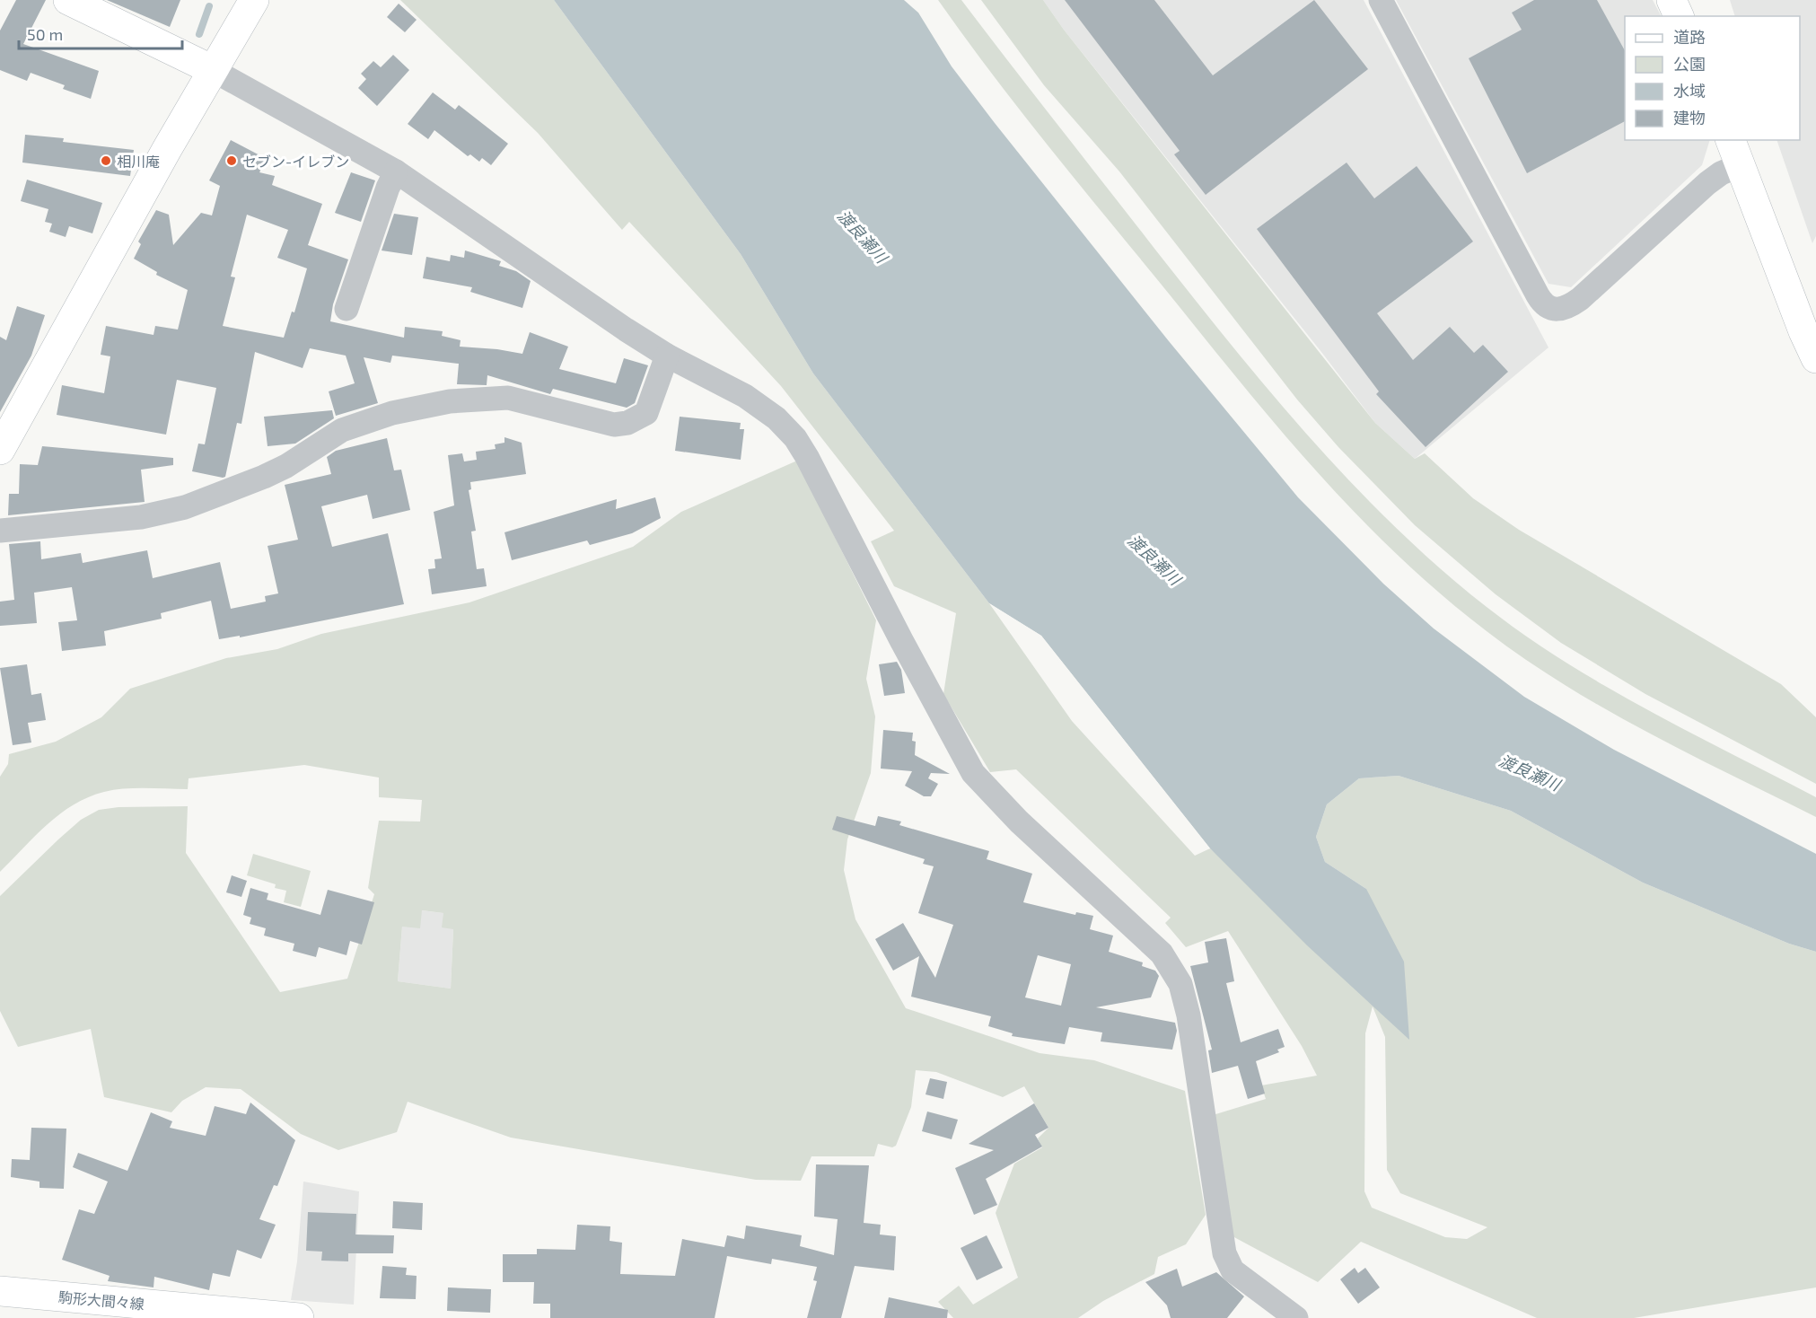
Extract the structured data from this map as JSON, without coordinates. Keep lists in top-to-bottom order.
{
  "streets": {
    "street": ["駒形大間々線"]
  },
  "water": ["渡良瀬川"],
  "places": ["相川庵", "セブン-イレブン"],
  "legend": [
    "道路",
    "公園",
    "水域",
    "建物"
  ],
  "scale_bar": "50 m"
}
